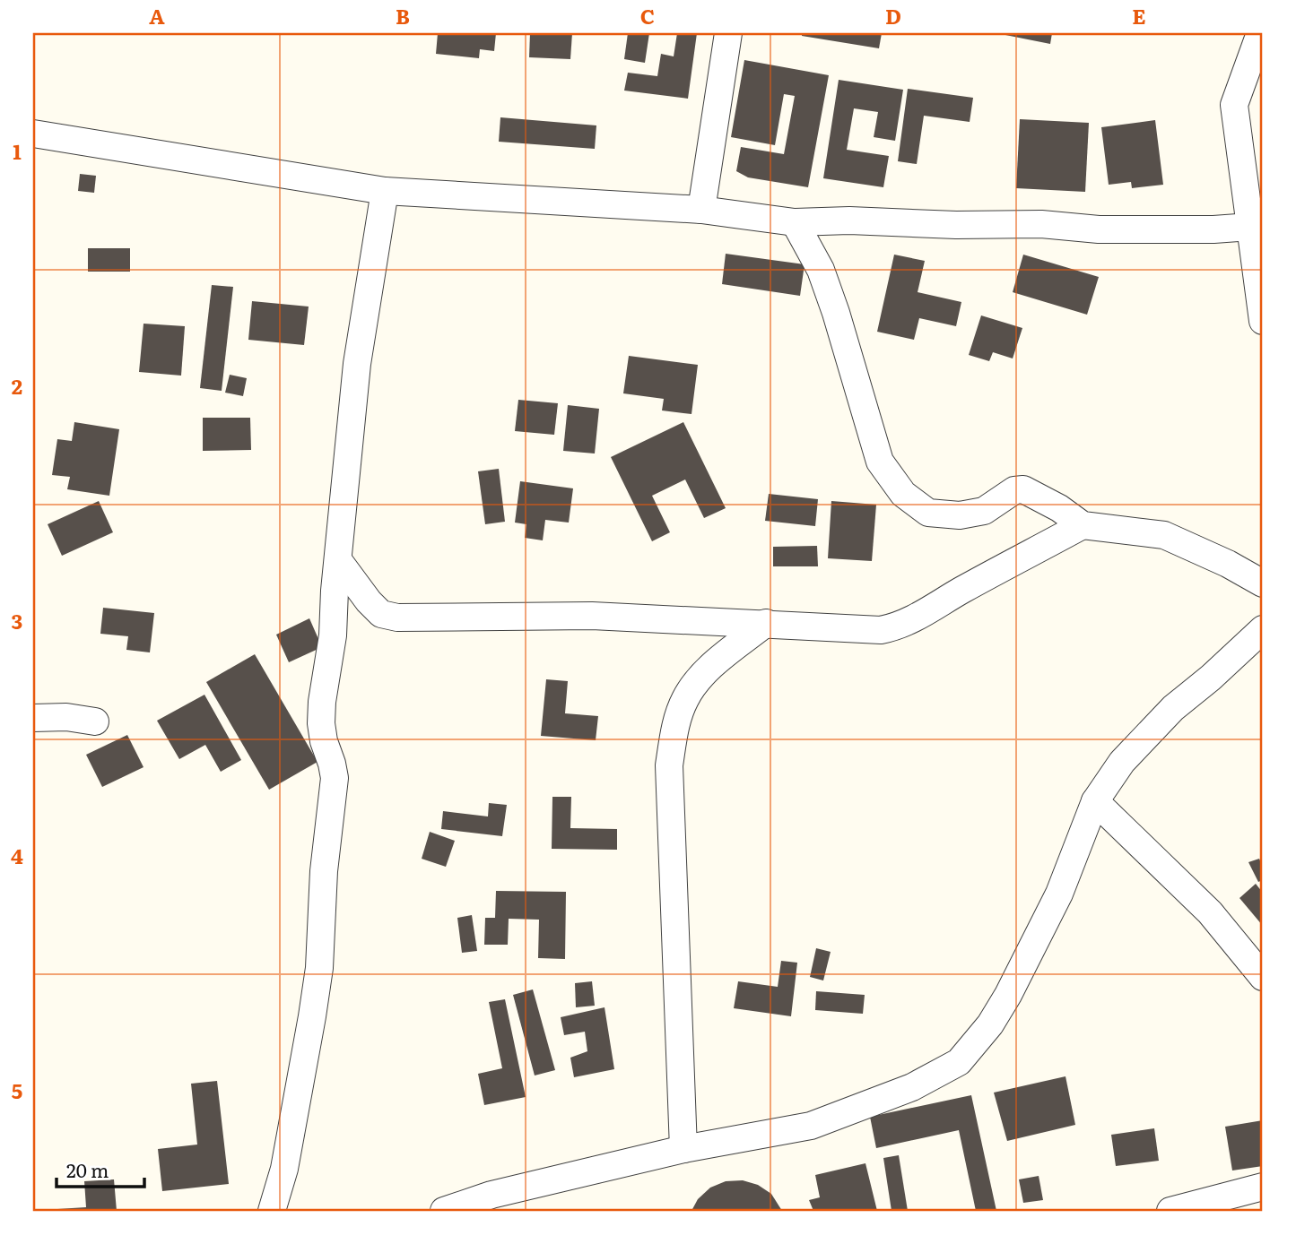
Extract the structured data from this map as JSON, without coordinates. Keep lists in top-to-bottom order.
{
  "scale_bar": "20 m",
  "grid": {
    "columns": [
      "A",
      "B",
      "C",
      "D",
      "E"
    ],
    "rows": [
      "1",
      "2",
      "3",
      "4",
      "5"
    ]
  }
}
